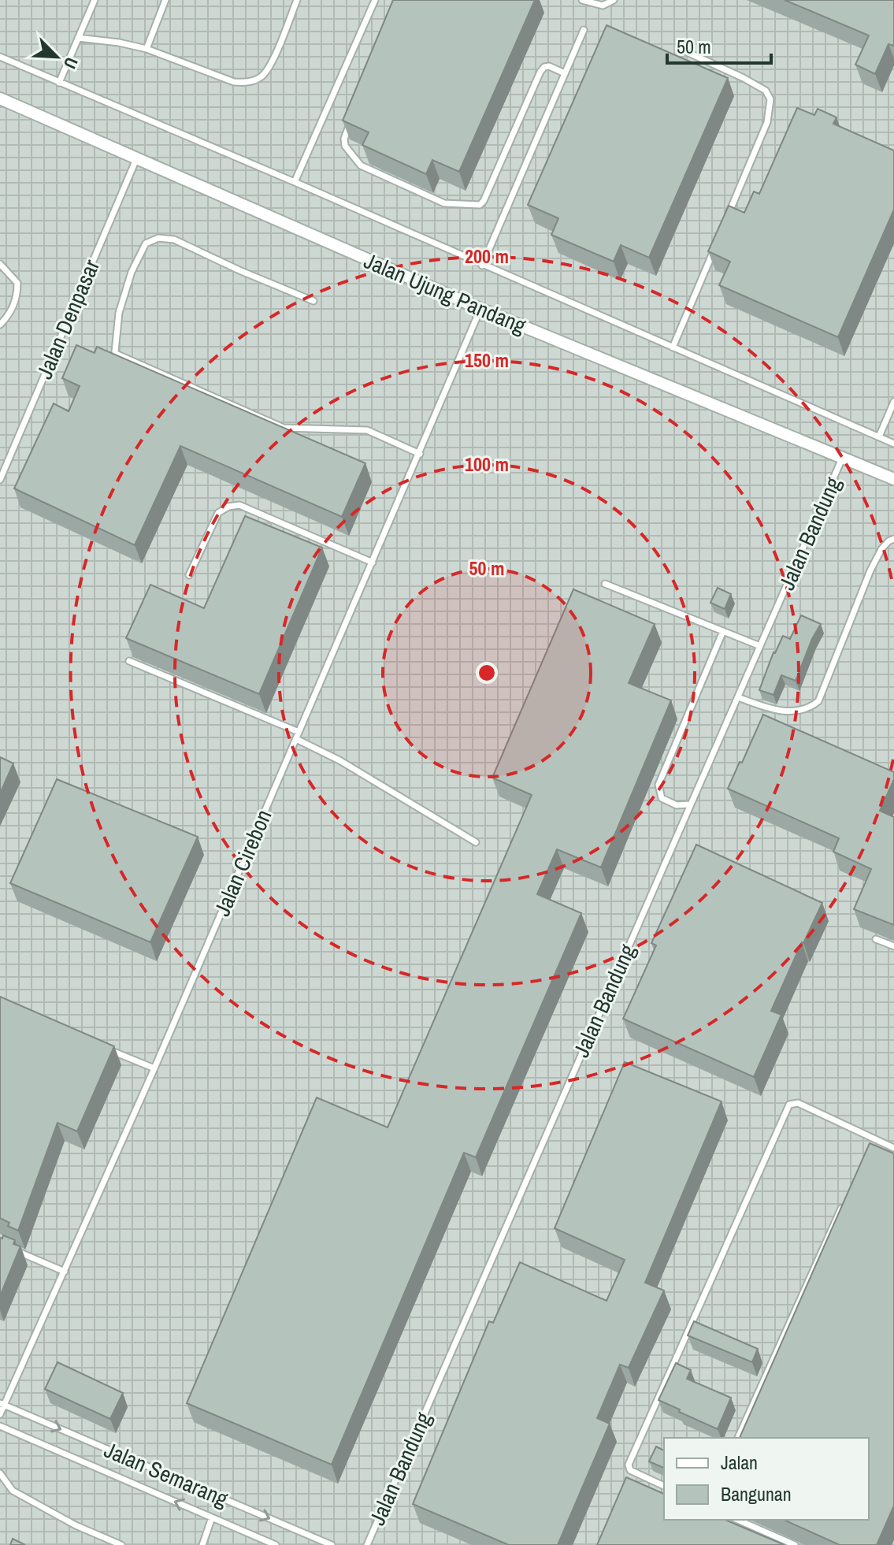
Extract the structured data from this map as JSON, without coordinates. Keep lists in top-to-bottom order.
{
  "streets": {
    "street": ["Jalan Ujung Pandang"],
    "lane": [
      "Jalan Denpasar",
      "Jalan Bandung",
      "Jalan Cirebon",
      "Jalan Semarang"
    ]
  },
  "crossings": [
    ["Jalan Ujung Pandang", "Jalan Denpasar"],
    ["Jalan Ujung Pandang", "Jalan Bandung"],
    ["Jalan Ujung Pandang", "Jalan Cirebon"],
    ["Jalan Cirebon", "Jalan Semarang"]
  ],
  "legend": ["Jalan", "Bangunan"],
  "scale_bar": "50 m",
  "north": "bottom right",
  "rings": [
    "200 m",
    "150 m",
    "100 m",
    "50 m"
  ]
}
